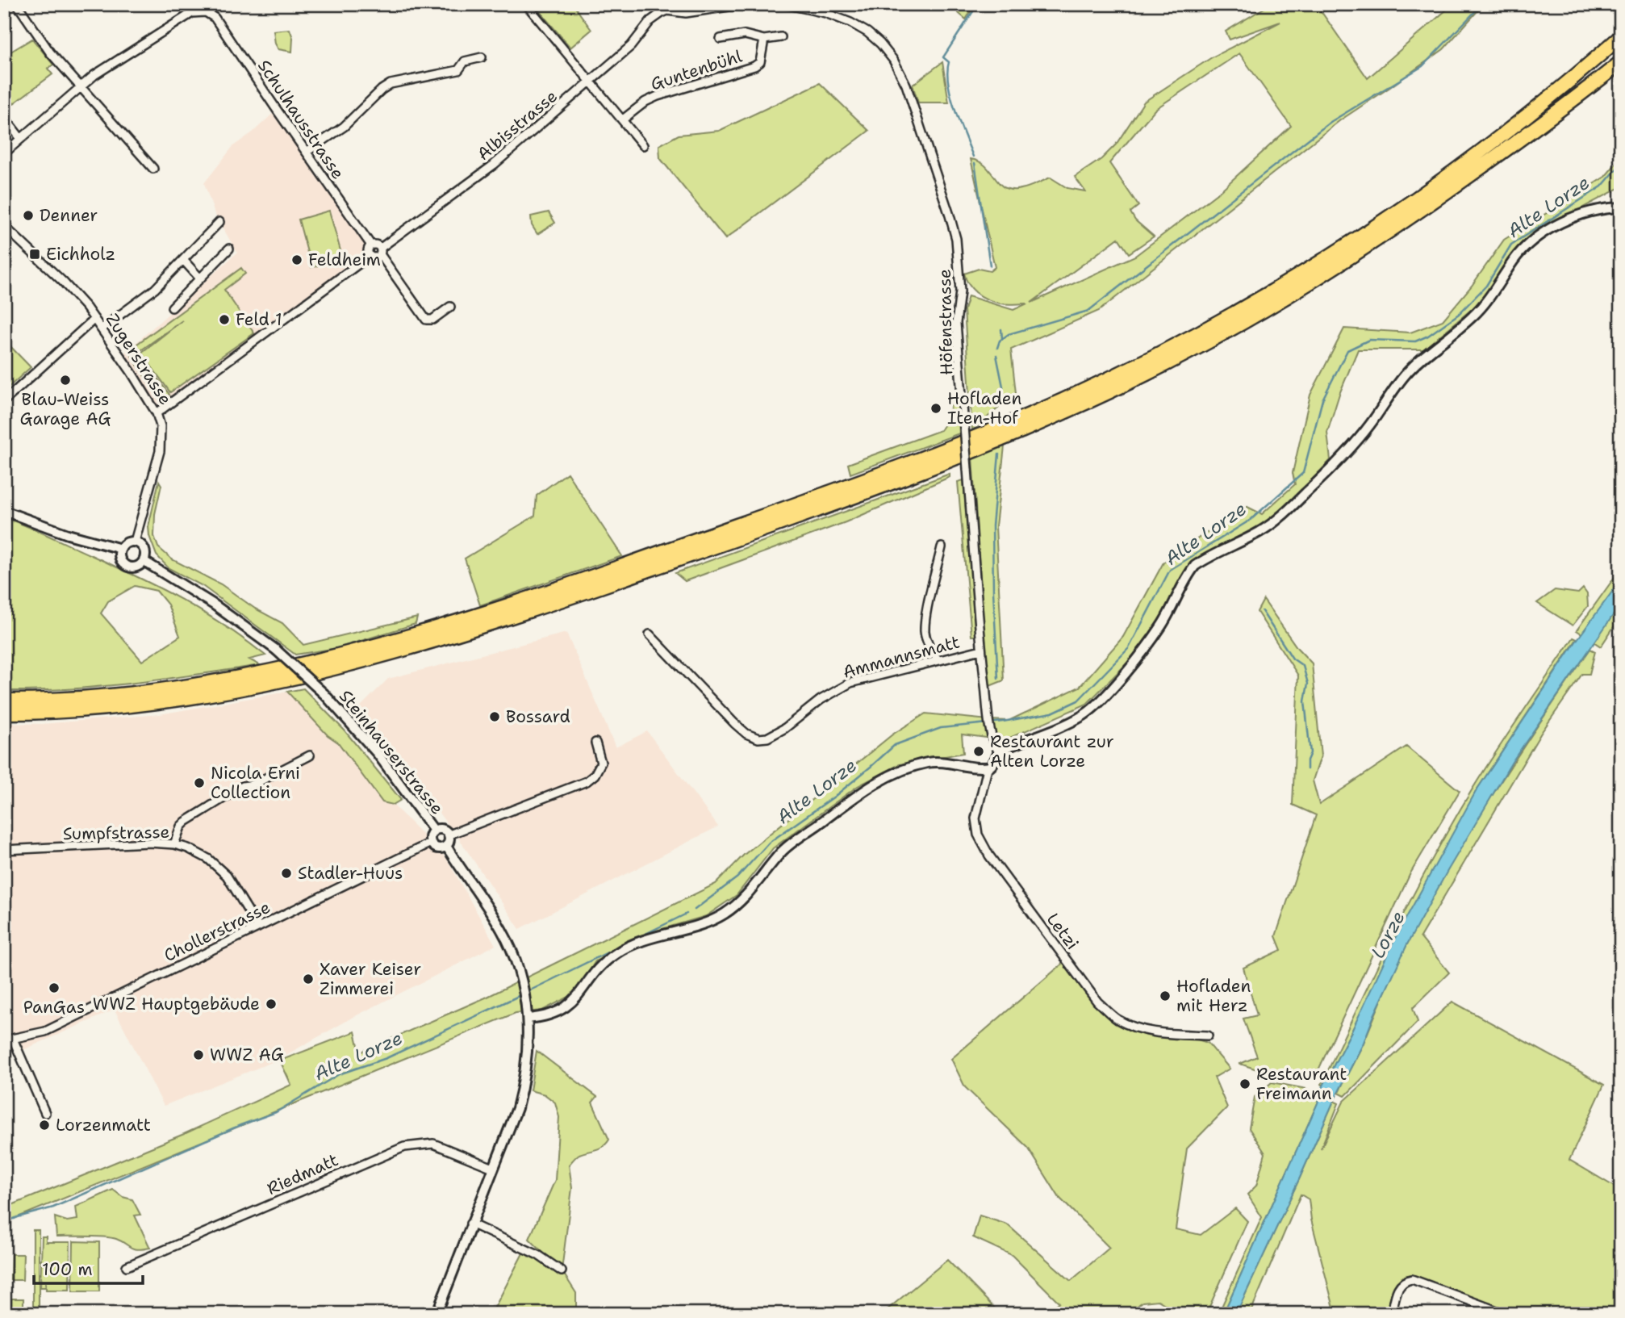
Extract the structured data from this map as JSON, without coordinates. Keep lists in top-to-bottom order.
{
  "streets": {
    "street": [
      "Guntenbühl",
      "Schulhausstrasse",
      "Albisstrasse",
      "Höfenstrasse",
      "Zugerstrasse",
      "Ammannsmatt",
      "Steinhauserstrasse",
      "Sumpfstrasse",
      "Chollerstrasse",
      "Letzi",
      "Riedmatt"
    ]
  },
  "crossings": [
    ["Schulhausstrasse", "Albisstrasse"],
    ["Höfenstrasse", "Ammannsmatt"],
    ["Zugerstrasse", "Steinhauserstrasse"],
    ["Steinhauserstrasse", "Chollerstrasse"],
    ["Sumpfstrasse", "Chollerstrasse"]
  ],
  "water": ["Alte Lorze", "Lorze"],
  "places": {
    "other": [
      "Denner",
      "Feldheim",
      "Feld 1",
      "Blau-Weiss Garage AG",
      "Hofladen Iten-Hof",
      "Bossard",
      "Restaurant zur Alten Lorze",
      "Nicola Erni Collection",
      "Stadler-Huus",
      "Xaver Keiser Zimmerei",
      "PanGas",
      "Hofladen mit Herz",
      "WWZ Hauptgebäude",
      "WWZ AG",
      "Restaurant Freimann",
      "Lorzenmatt"
    ],
    "transit": ["Eichholz"]
  },
  "scale_bar": "100 m"
}
